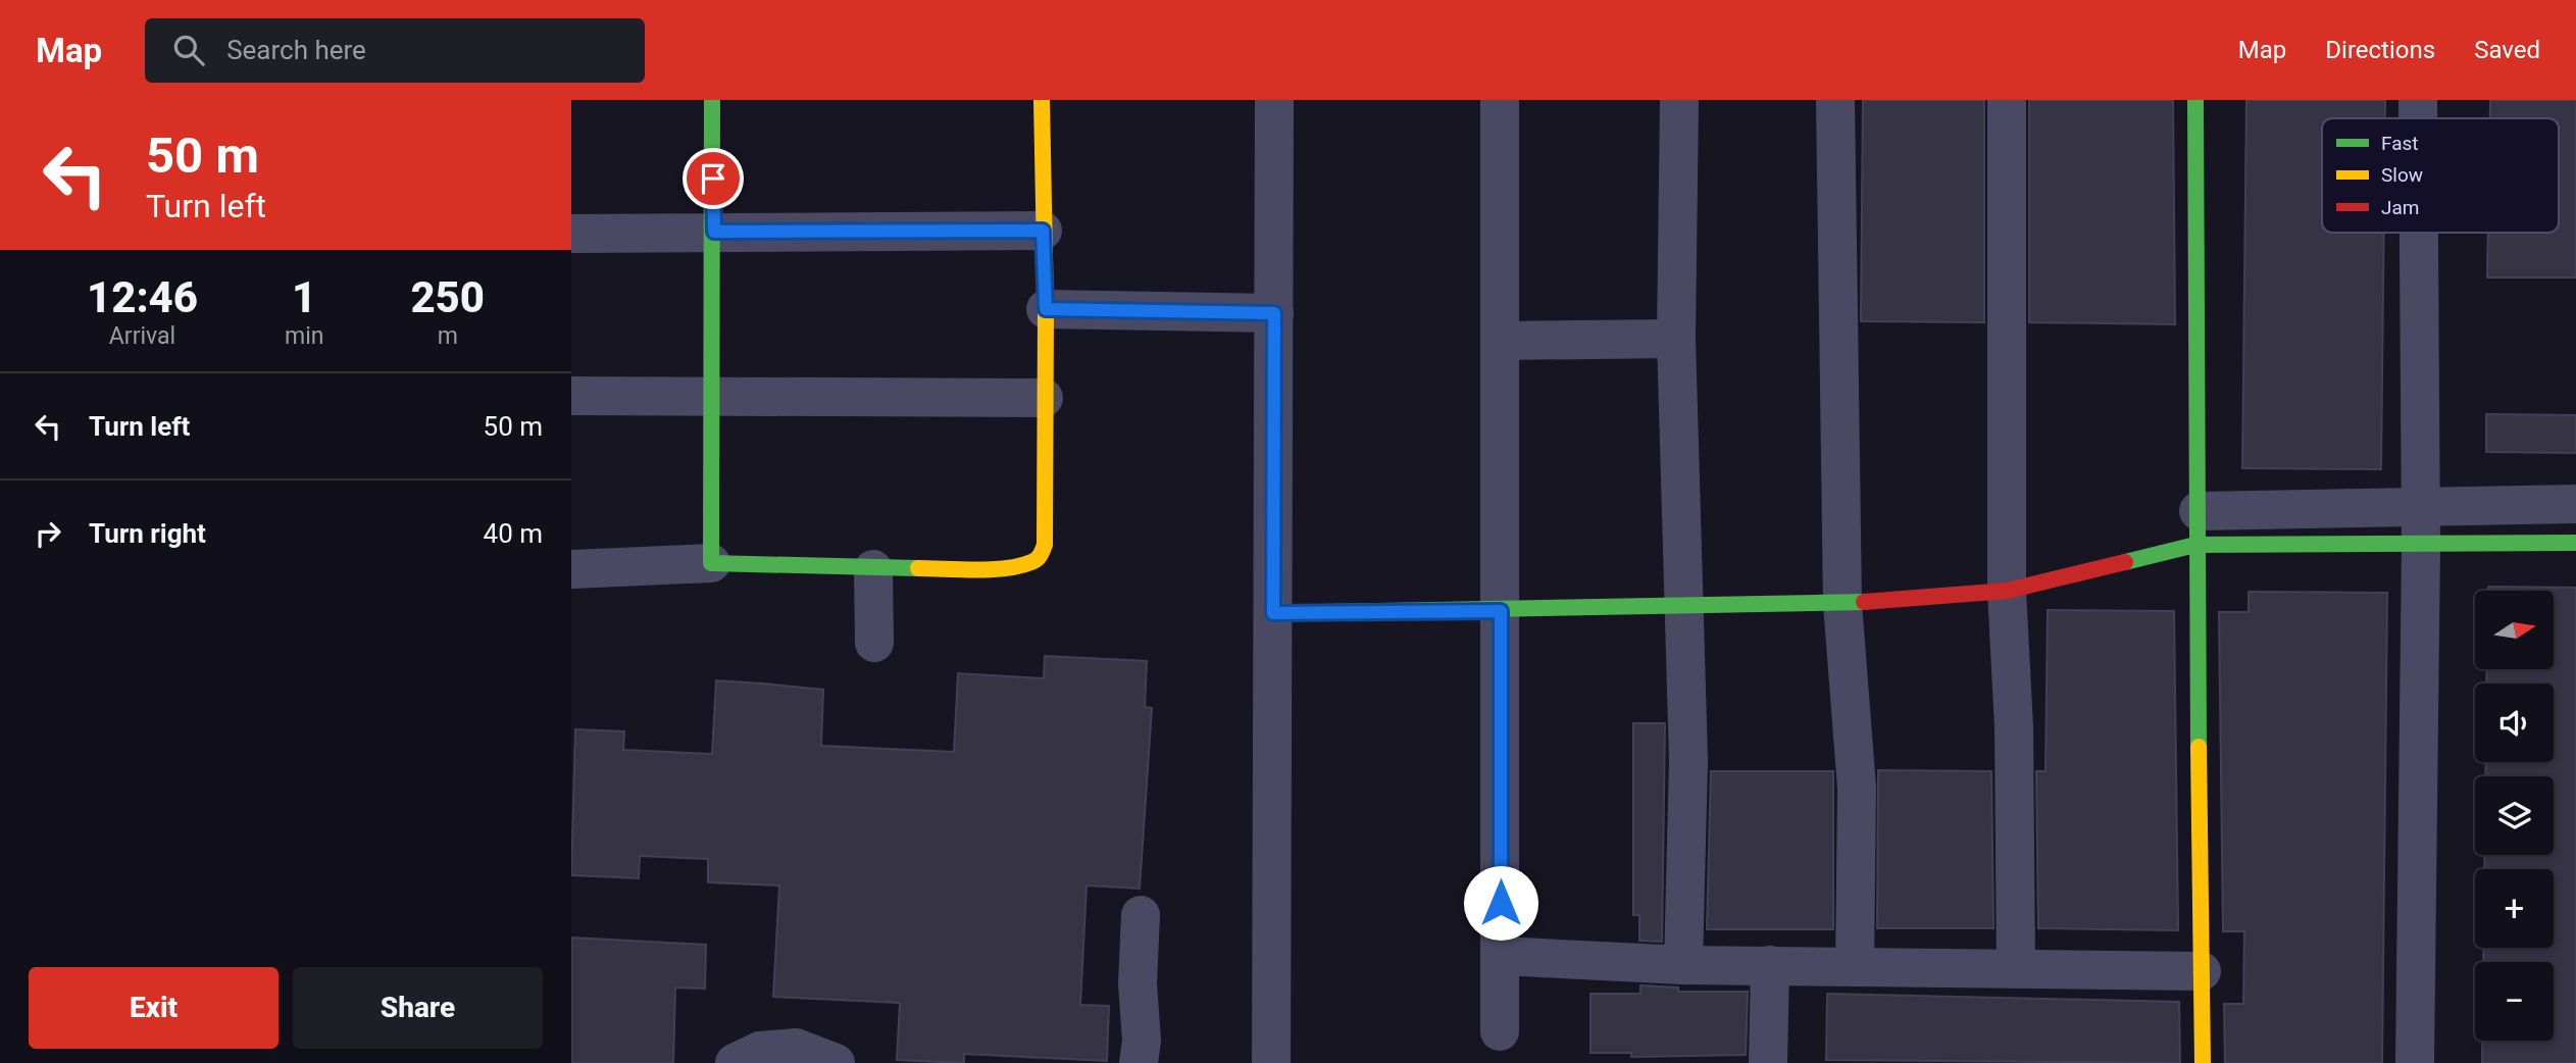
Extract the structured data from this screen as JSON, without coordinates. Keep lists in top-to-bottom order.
{
  "legend": ["Fast", "Slow", "Jam"],
  "north": "right",
  "page": {
    "header": "Map",
    "search": "Search here",
    "nav": ["Map", "Directions", "Saved"],
    "turn": ["50 m", "Turn left"],
    "eta": [
      "12:46",
      "Arrival",
      "1",
      "min",
      "250",
      "m"
    ],
    "list": [
      {
        "name": "Turn left",
        "value": "50 m"
      },
      {
        "name": "Turn right",
        "value": "40 m"
      }
    ],
    "map_buttons": ["+", "−"],
    "buttons": ["Exit", "Share"]
  }
}
